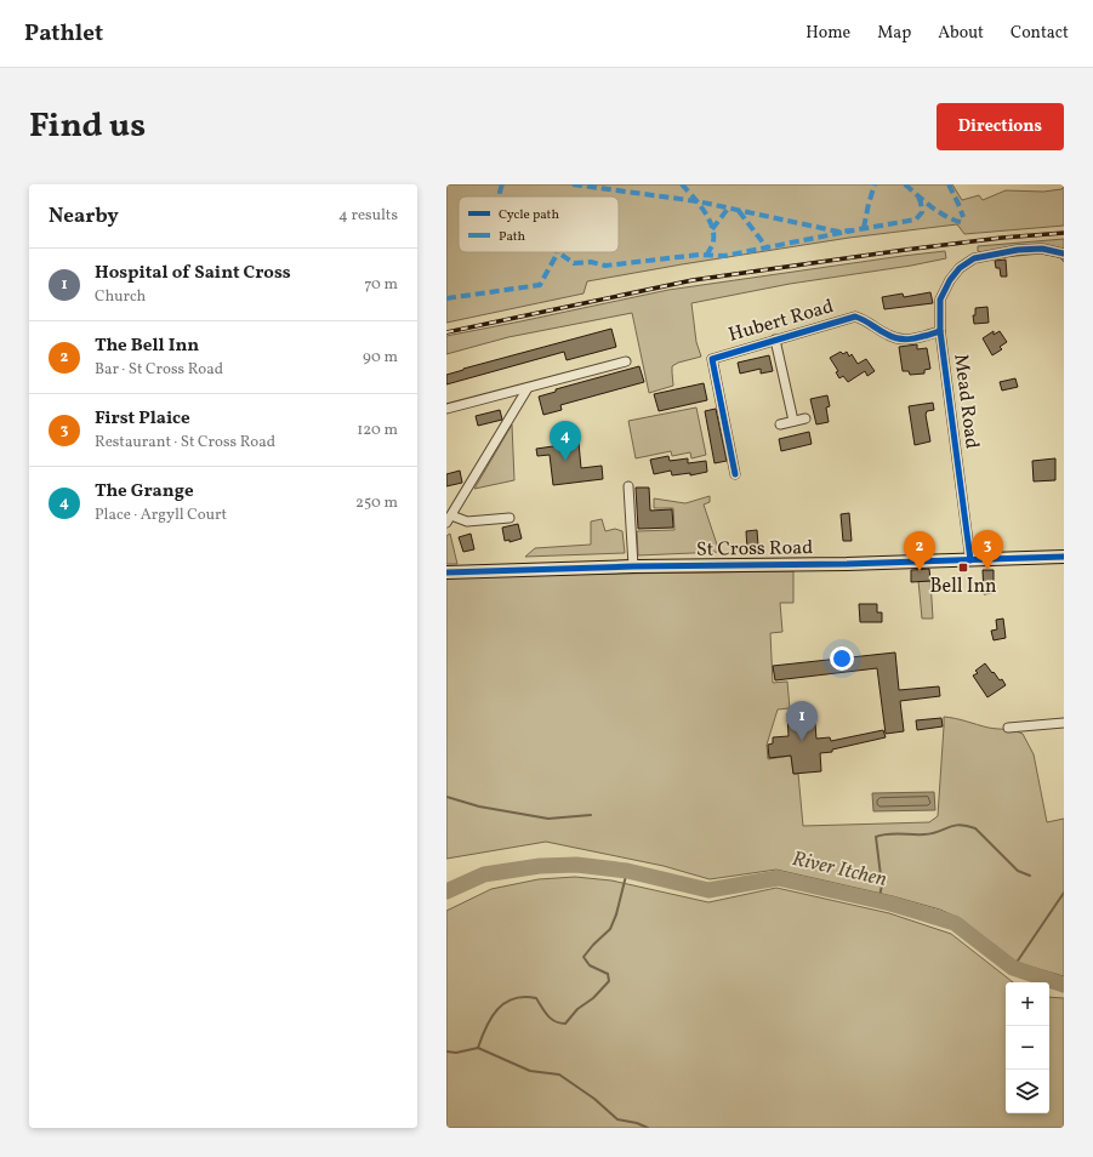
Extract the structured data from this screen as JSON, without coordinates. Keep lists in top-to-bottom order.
{
  "streets": {
    "main road": ["St Cross Road"],
    "street": ["Hubert Road", "Mead Road"]
  },
  "crossings": [
    ["Hubert Road", "Mead Road"],
    ["Mead Road", "St Cross Road"]
  ],
  "water": ["River Itchen"],
  "places": {
    "transit": ["Bell Inn"]
  },
  "legend": ["Cycle path", "Path"],
  "page": {
    "header": "Pathlet",
    "nav": [
      "Home",
      "Map",
      "About",
      "Contact"
    ],
    "title": "Find us",
    "buttons": "Directions",
    "heading": ["Nearby", "4 results"],
    "list": [
      {
        "mark": "1",
        "name": "Hospital of Saint Cross",
        "note": "Church",
        "value": "70 m"
      },
      {
        "mark": "2",
        "name": "The Bell Inn",
        "note": "Bar · St Cross Road",
        "value": "90 m"
      },
      {
        "mark": "3",
        "name": "First Plaice",
        "note": "Restaurant · St Cross Road",
        "value": "120 m"
      },
      {
        "mark": "4",
        "name": "The Grange",
        "note": "Place · Argyll Court",
        "value": "250 m"
      }
    ],
    "pins": [
      "4",
      "3",
      "2",
      "1"
    ],
    "map_buttons": ["+", "−"]
  }
}
